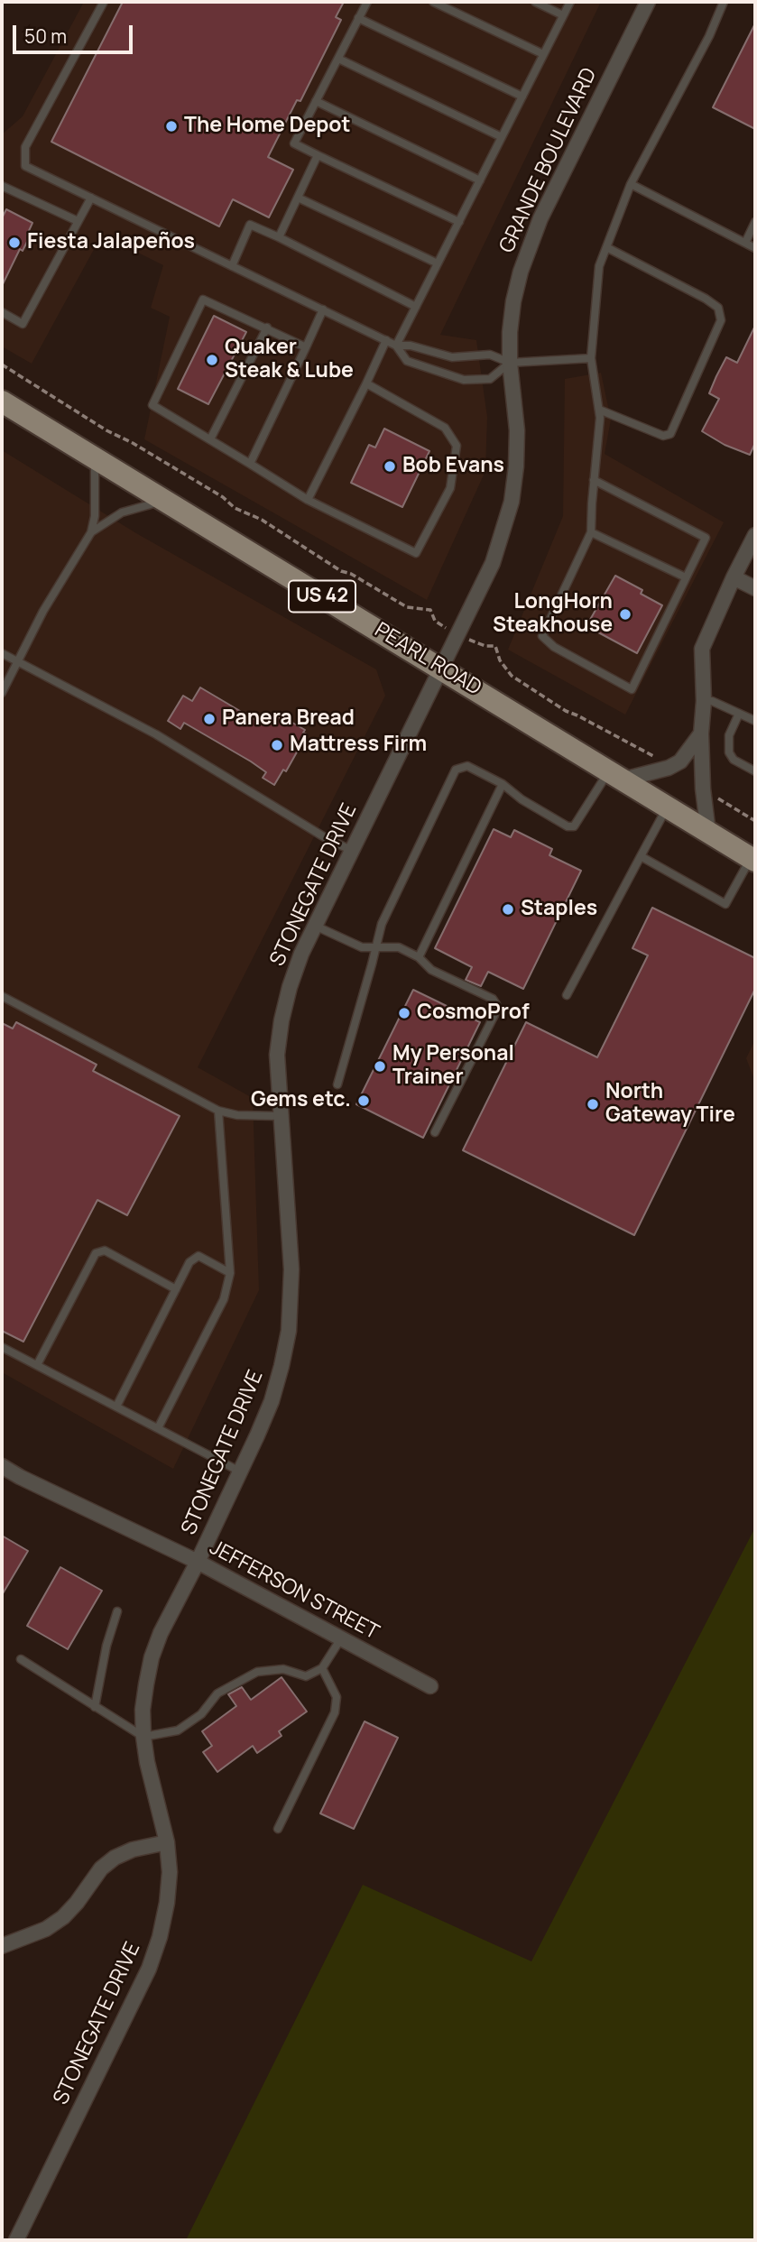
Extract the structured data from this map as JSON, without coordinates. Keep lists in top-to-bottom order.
{
  "streets": {
    "main road": ["US 42", "PEARL ROAD"],
    "street": ["GRANDE BOULEVARD", "STONEGATE DRIVE", "JEFFERSON STREET"]
  },
  "crossings": [
    ["GRANDE BOULEVARD", "PEARL ROAD"],
    ["GRANDE BOULEVARD", "STONEGATE DRIVE"],
    ["PEARL ROAD", "STONEGATE DRIVE"],
    ["STONEGATE DRIVE", "JEFFERSON STREET"]
  ],
  "places": [
    "The Home Depot",
    "Fiesta Jalapeños",
    "Quaker Steak & Lube",
    "Bob Evans",
    "LongHorn Steakhouse",
    "Panera Bread",
    "Mattress Firm",
    "Staples",
    "CosmoProf",
    "My Personal Trainer",
    "Gems etc.",
    "North Gateway Tire"
  ],
  "scale_bar": "50 m"
}
